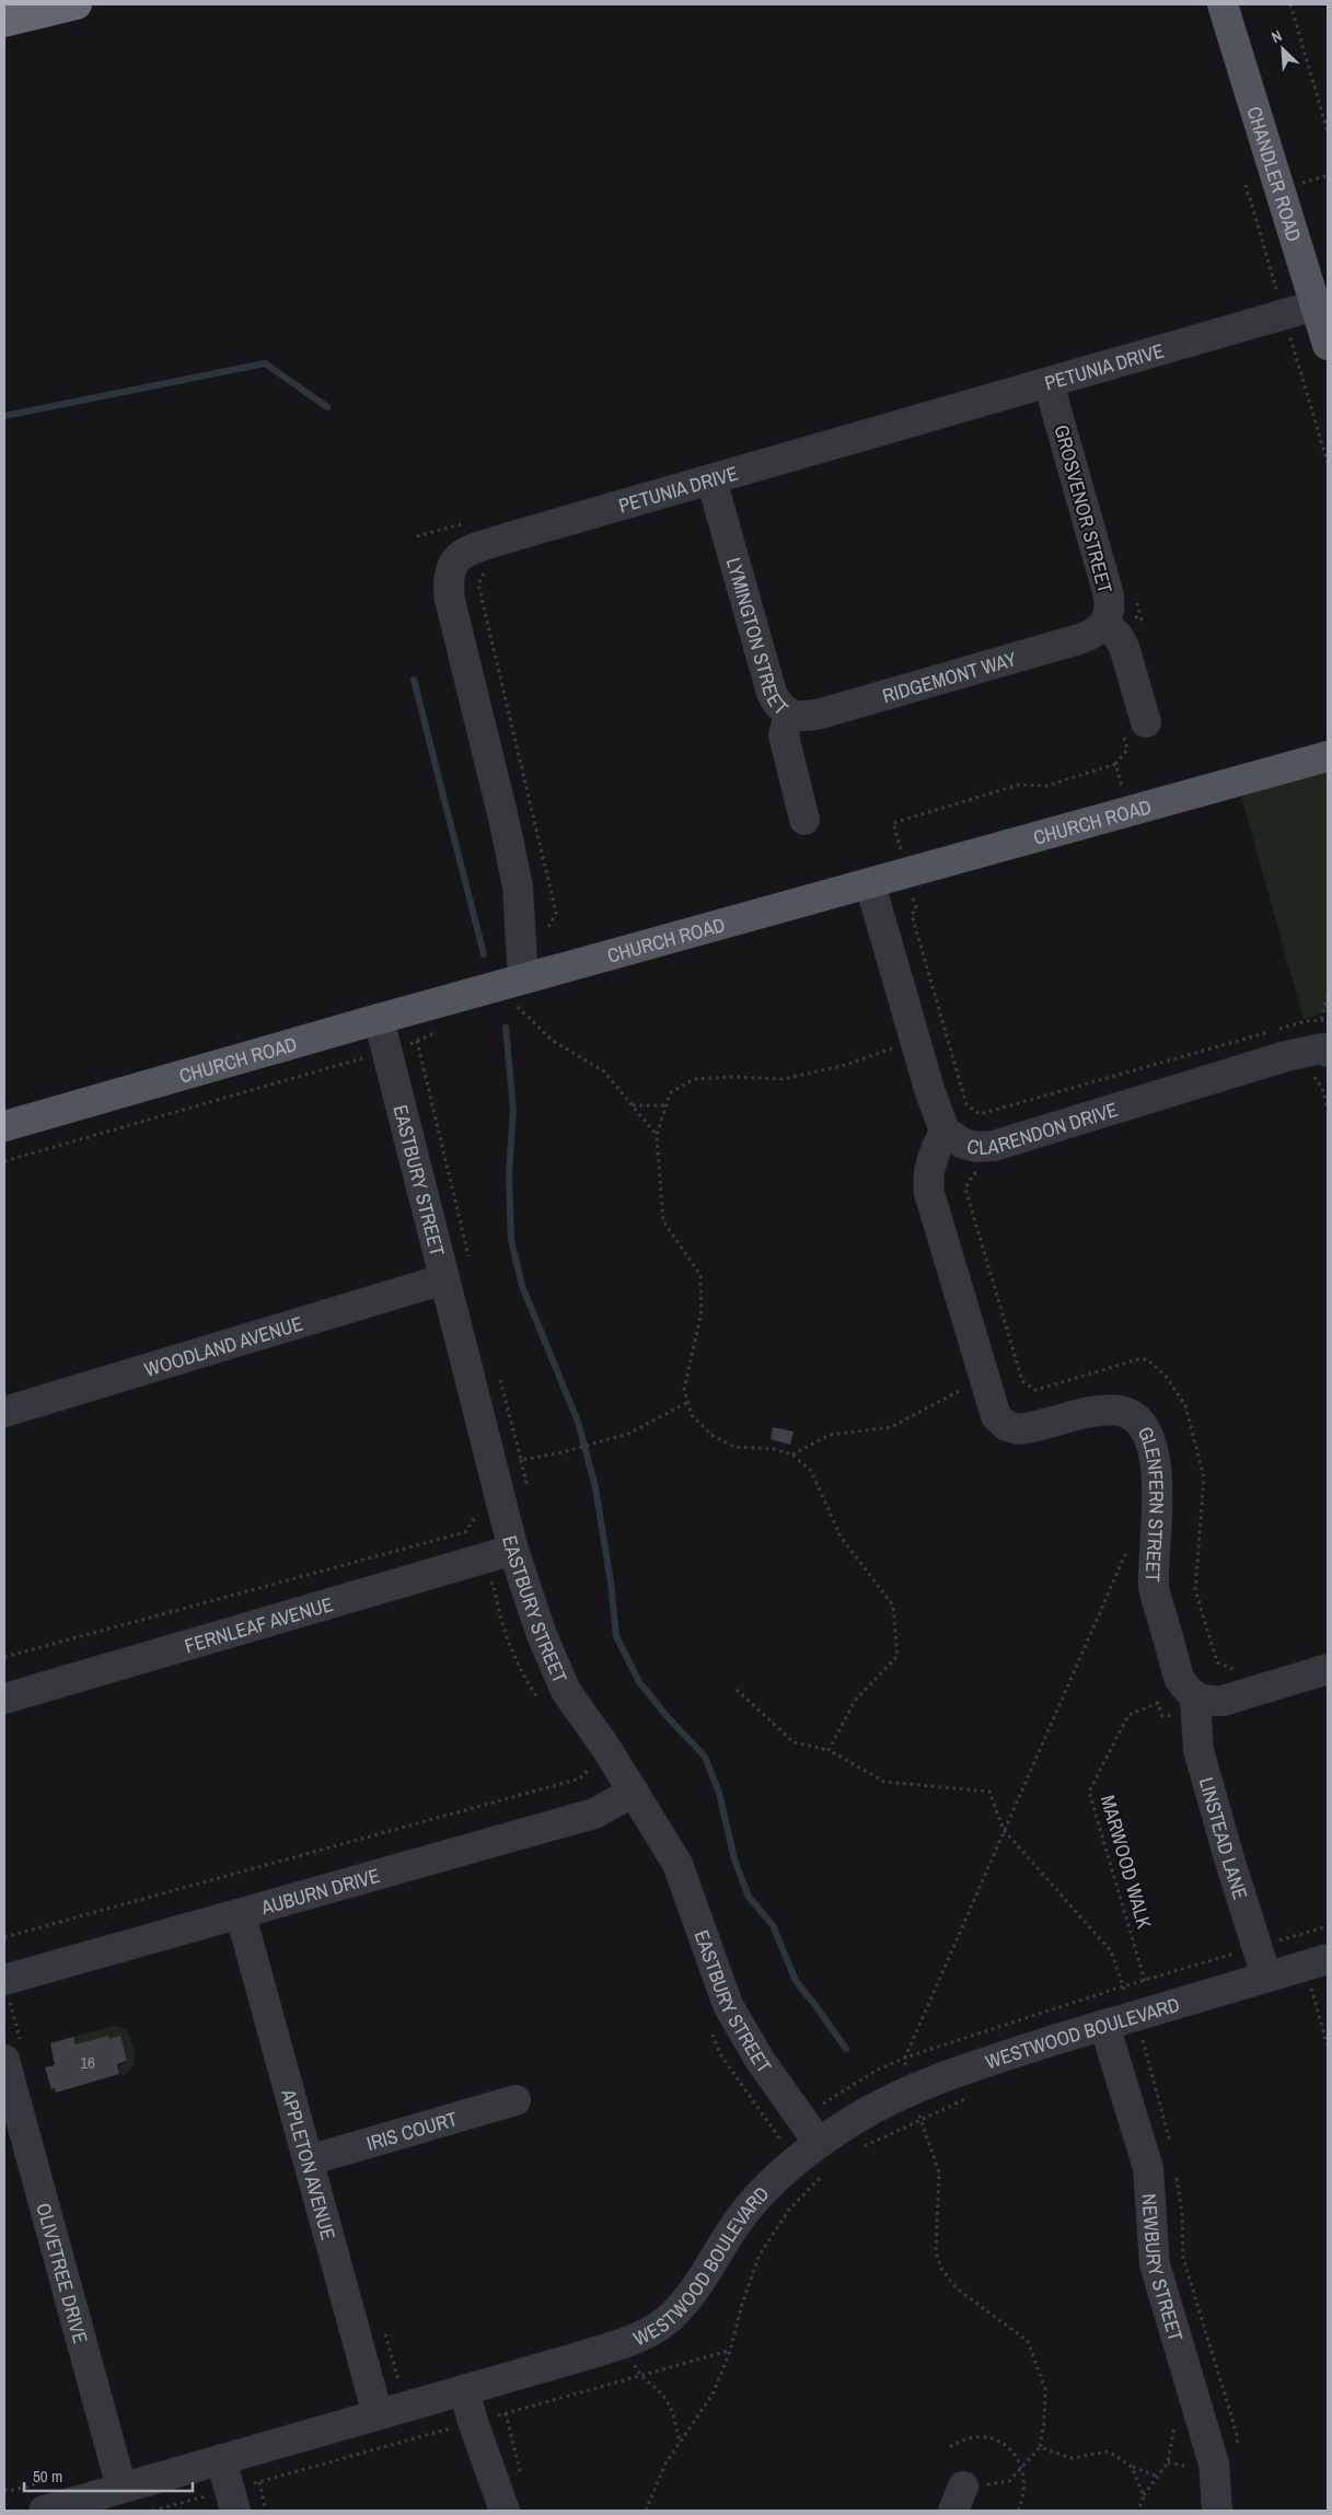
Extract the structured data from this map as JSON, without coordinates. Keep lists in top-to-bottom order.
{
  "streets": {
    "main road": ["CHANDLER ROAD", "CHURCH ROAD"],
    "street": [
      "PETUNIA DRIVE",
      "GROSVENOR STREET",
      "LYMINGTON STREET",
      "RIDGEMONT WAY",
      "CLARENDON DRIVE",
      "EASTBURY STREET",
      "WOODLAND AVENUE",
      "GLENFERN STREET",
      "FERNLEAF AVENUE",
      "LINSTEAD LANE",
      "AUBURN DRIVE",
      "WESTWOOD BOULEVARD",
      "IRIS COURT",
      "APPLETON AVENUE",
      "NEWBURY STREET",
      "OLIVETREE DRIVE"
    ],
    "path": ["MARWOOD WALK"]
  },
  "crossings": [
    ["CHANDLER ROAD", "PETUNIA DRIVE"],
    ["PETUNIA DRIVE", "GROSVENOR STREET"],
    ["PETUNIA DRIVE", "LYMINGTON STREET"],
    ["PETUNIA DRIVE", "CHURCH ROAD"],
    ["GROSVENOR STREET", "RIDGEMONT WAY"],
    ["LYMINGTON STREET", "RIDGEMONT WAY"],
    ["CHURCH ROAD", "CLARENDON DRIVE"],
    ["CHURCH ROAD", "EASTBURY STREET"],
    ["CLARENDON DRIVE", "GLENFERN STREET"],
    ["EASTBURY STREET", "WOODLAND AVENUE"],
    ["EASTBURY STREET", "FERNLEAF AVENUE"],
    ["EASTBURY STREET", "AUBURN DRIVE"],
    ["EASTBURY STREET", "WESTWOOD BOULEVARD"],
    ["GLENFERN STREET", "LINSTEAD LANE"],
    ["GLENFERN STREET", "MARWOOD WALK"],
    ["LINSTEAD LANE", "MARWOOD WALK"],
    ["LINSTEAD LANE", "WESTWOOD BOULEVARD"],
    ["MARWOOD WALK", "WESTWOOD BOULEVARD"],
    ["AUBURN DRIVE", "APPLETON AVENUE"],
    ["WESTWOOD BOULEVARD", "APPLETON AVENUE"],
    ["WESTWOOD BOULEVARD", "NEWBURY STREET"],
    ["WESTWOOD BOULEVARD", "OLIVETREE DRIVE"],
    ["IRIS COURT", "APPLETON AVENUE"]
  ],
  "house_numbers": ["16"],
  "scale_bar": "50 m",
  "north": "top left"
}
